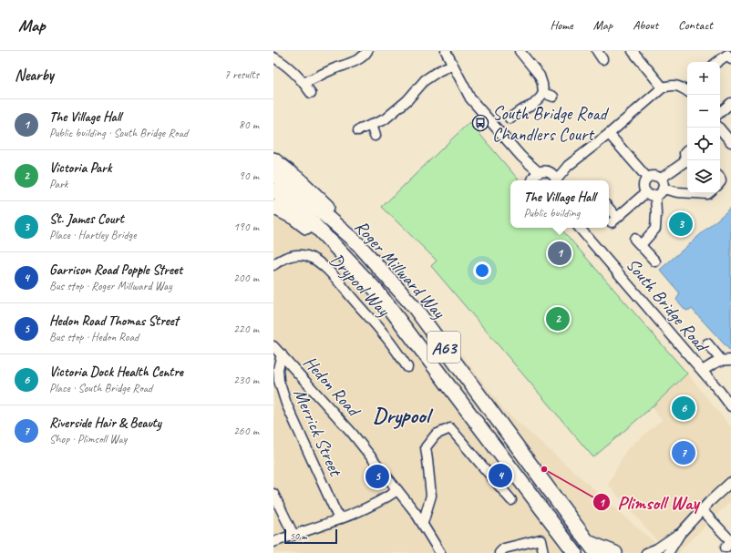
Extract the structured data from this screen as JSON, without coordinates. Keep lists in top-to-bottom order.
{
  "streets": {
    "highway": ["Roger Millward Way", "A63"],
    "street": [
      "Drypool Way",
      "South Bridge Road",
      "Hedon Road",
      "Merrick Street"
    ]
  },
  "crossings": [
    ["Roger Millward Way", "A63"],
    ["Hedon Road", "Merrick Street"]
  ],
  "districts": ["Drypool"],
  "places": {
    "bus stop": ["South Bridge Road Chandlers Court"],
    "other": ["Plimsoll Way"]
  },
  "scale_bar": "50 m",
  "page": {
    "header": "Map",
    "nav": [
      "Home",
      "Map",
      "About",
      "Contact"
    ],
    "heading": ["Nearby", "7 results"],
    "map_buttons": ["+", "−"],
    "list": [
      {
        "mark": "1",
        "name": "The Village Hall",
        "note": "Public building · South Bridge Road",
        "value": "80 m"
      },
      {
        "mark": "2",
        "name": "Victoria Park",
        "note": "Park",
        "value": "90 m"
      },
      {
        "mark": "3",
        "name": "St. James Court",
        "note": "Place · Hartley Bridge",
        "value": "190 m"
      },
      {
        "mark": "4",
        "name": "Garrison Road Popple Street",
        "note": "Bus stop · Roger Millward Way",
        "value": "200 m"
      },
      {
        "mark": "5",
        "name": "Hedon Road Thomas Street",
        "note": "Bus stop · Hedon Road",
        "value": "220 m"
      },
      {
        "mark": "6",
        "name": "Victoria Dock Health Centre",
        "note": "Place · South Bridge Road",
        "value": "230 m"
      },
      {
        "mark": "7",
        "name": "Riverside Hair & Beauty",
        "note": "Shop · Plimsoll Way",
        "value": "260 m"
      }
    ],
    "popup": ["The Village Hall", "Public building"],
    "pins": [
      "3",
      "1",
      "2",
      "6",
      "7",
      "4",
      "5"
    ],
    "scale": "50 m"
  }
}
